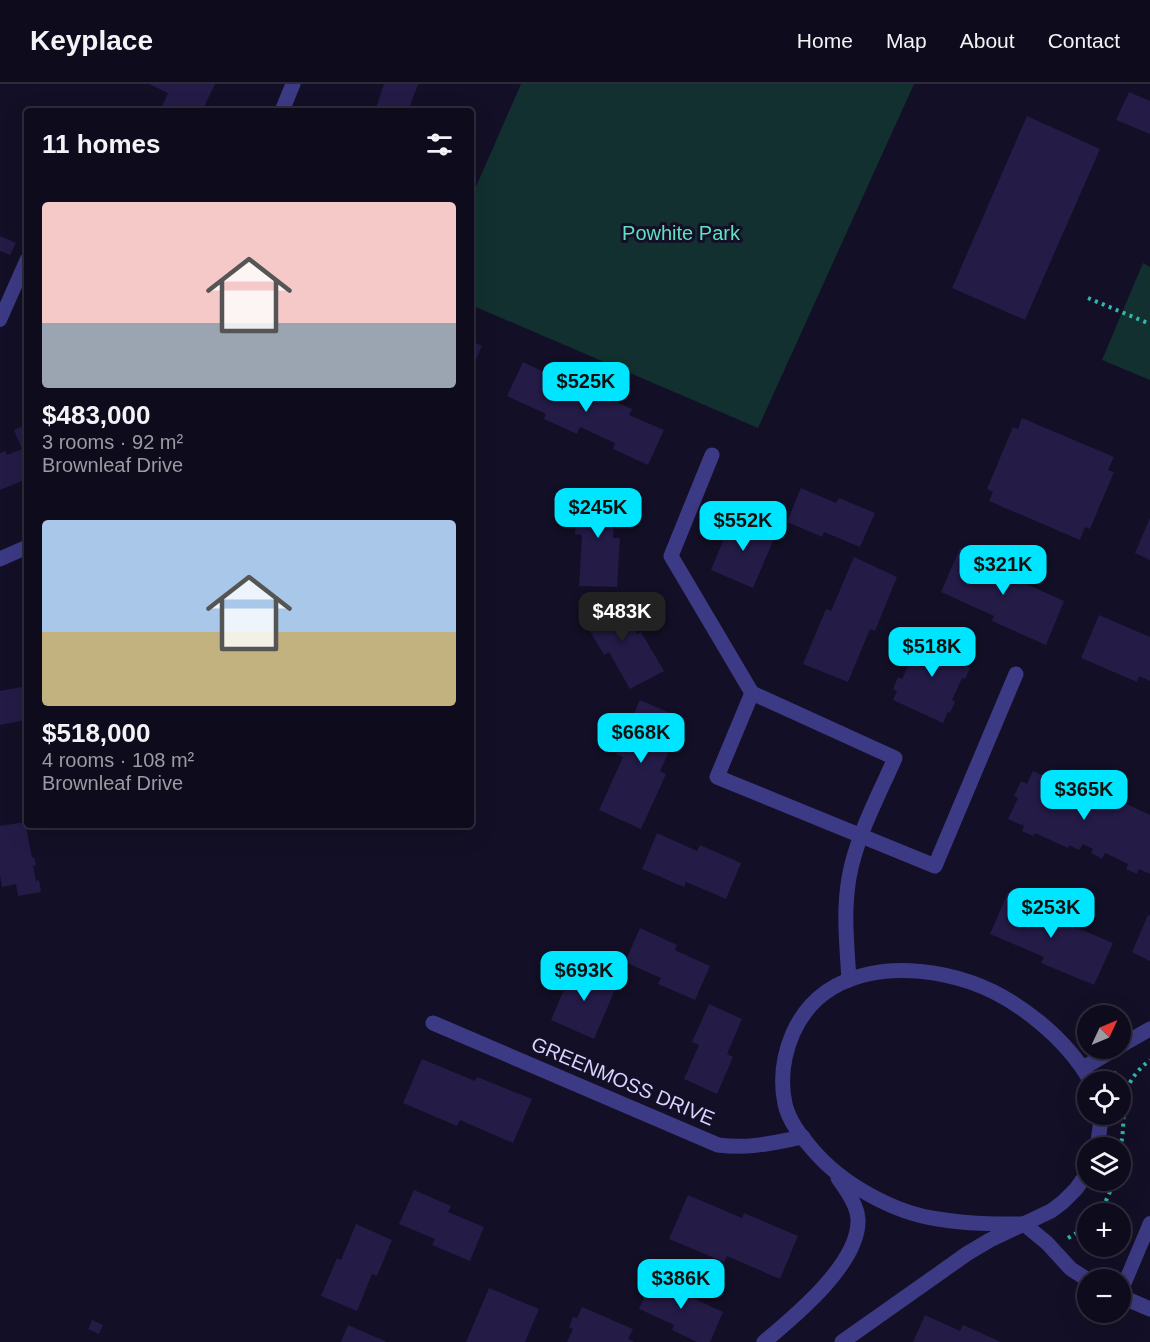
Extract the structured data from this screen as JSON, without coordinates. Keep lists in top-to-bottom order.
{
  "streets": {
    "street": ["GREENMOSS DRIVE"]
  },
  "parks": ["Powhite Park"],
  "north": "top right",
  "page": {
    "header": "Keyplace",
    "nav": [
      "Home",
      "Map",
      "About",
      "Contact"
    ],
    "heading": "11 homes",
    "list": [
      {
        "name": "$483,000",
        "note": "3 rooms · 92 m² · Brownleaf Drive"
      },
      {
        "name": "$518,000",
        "note": "4 rooms · 108 m² · Brownleaf Drive"
      }
    ],
    "price": [
      "$525K",
      "$245K",
      "$552K",
      "$321K",
      "$483K",
      "$518K",
      "$668K",
      "$365K",
      "$253K",
      "$693K",
      "$386K"
    ],
    "map_buttons": ["+", "−"]
  }
}
